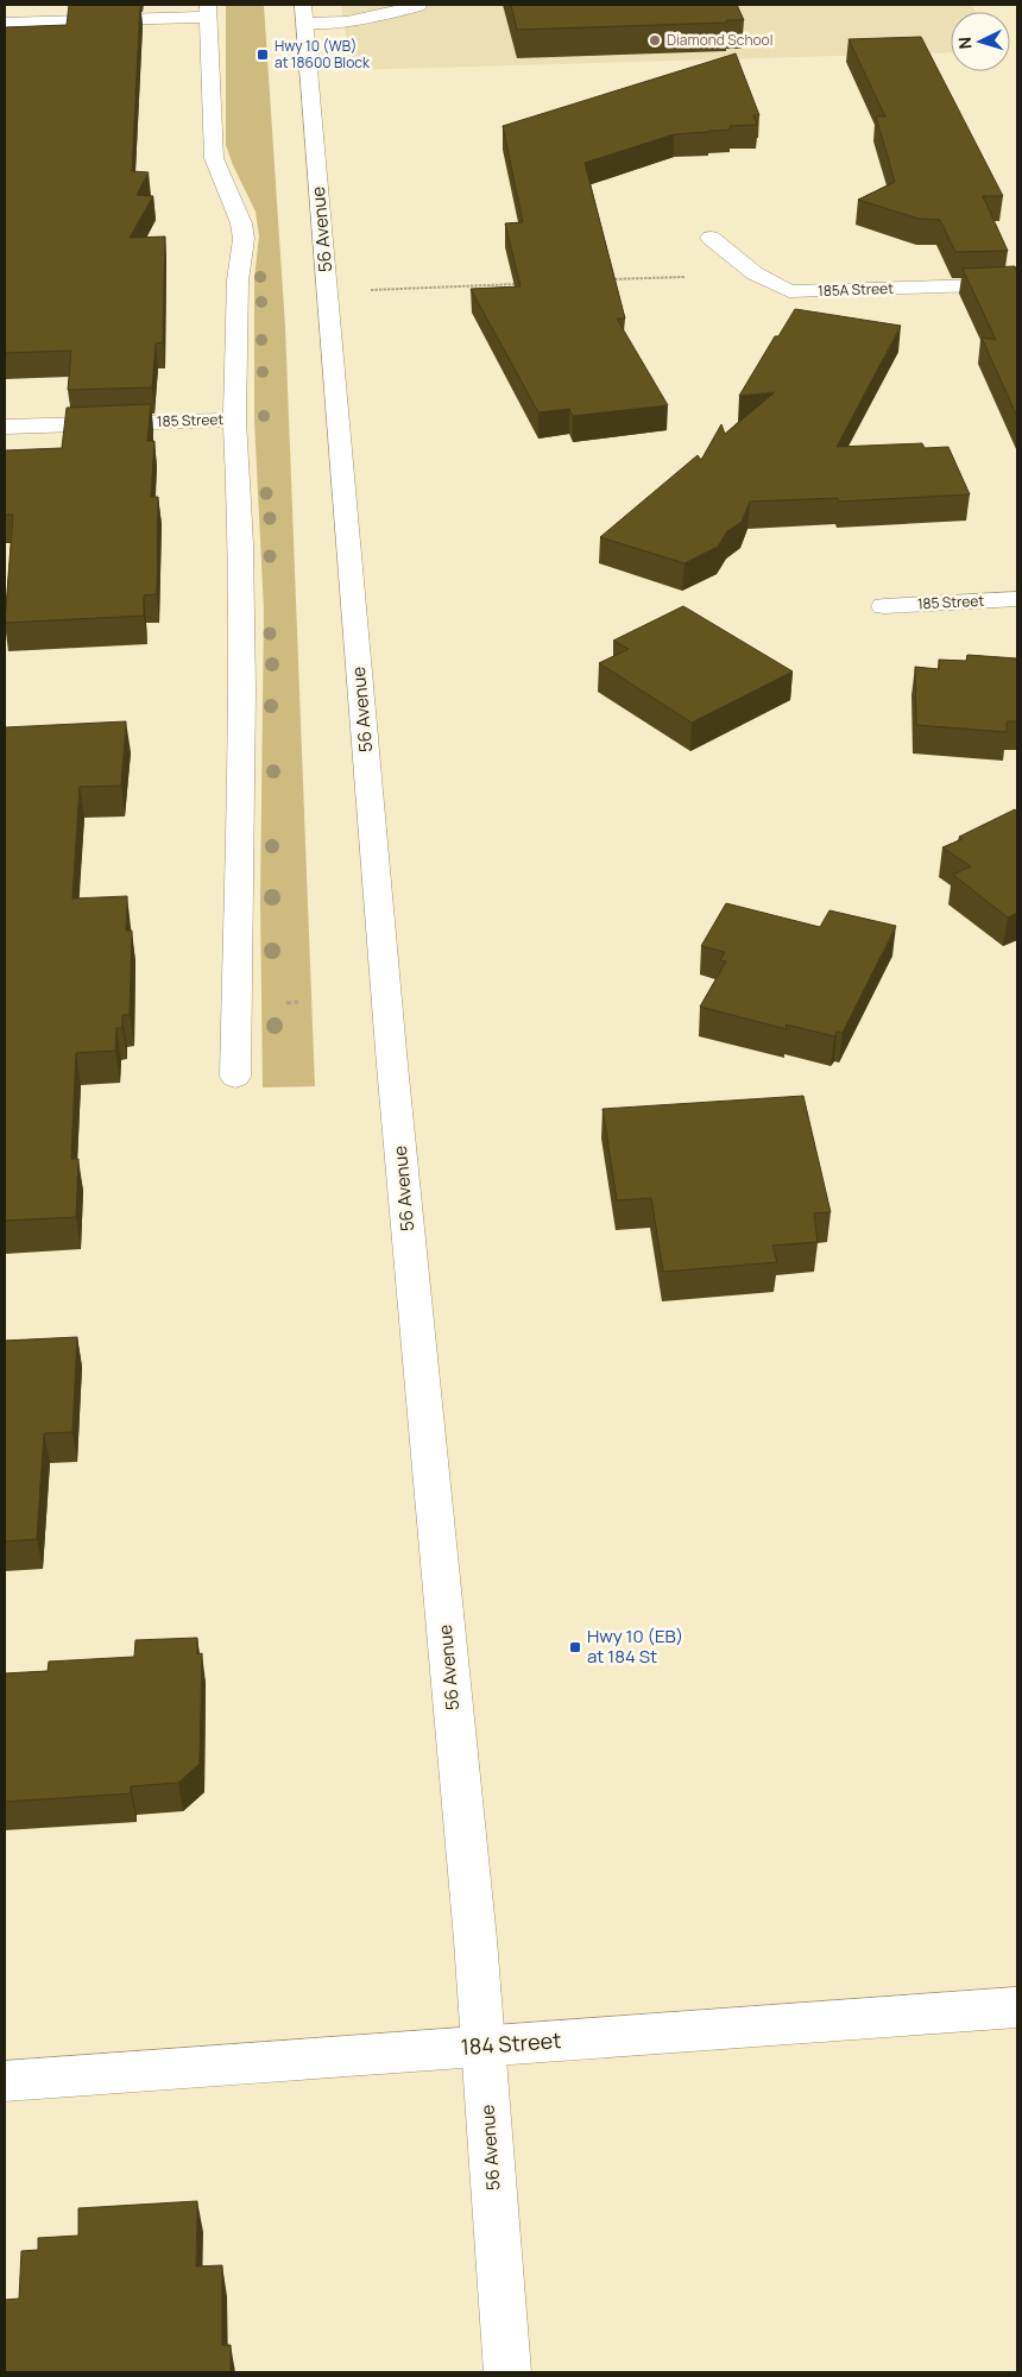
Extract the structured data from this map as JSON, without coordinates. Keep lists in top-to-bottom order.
{
  "streets": {
    "main road": [
      "56 Avenue",
      "185A Street",
      "185 Street",
      "184 Street"
    ]
  },
  "crossings": [
    ["56 Avenue", "184 Street"]
  ],
  "places": {
    "other": ["Diamond School"],
    "transit": ["Hwy 10 (WB) at 18600 Block", "Hwy 10 (EB) at 184 St"]
  },
  "north": "left"
}
